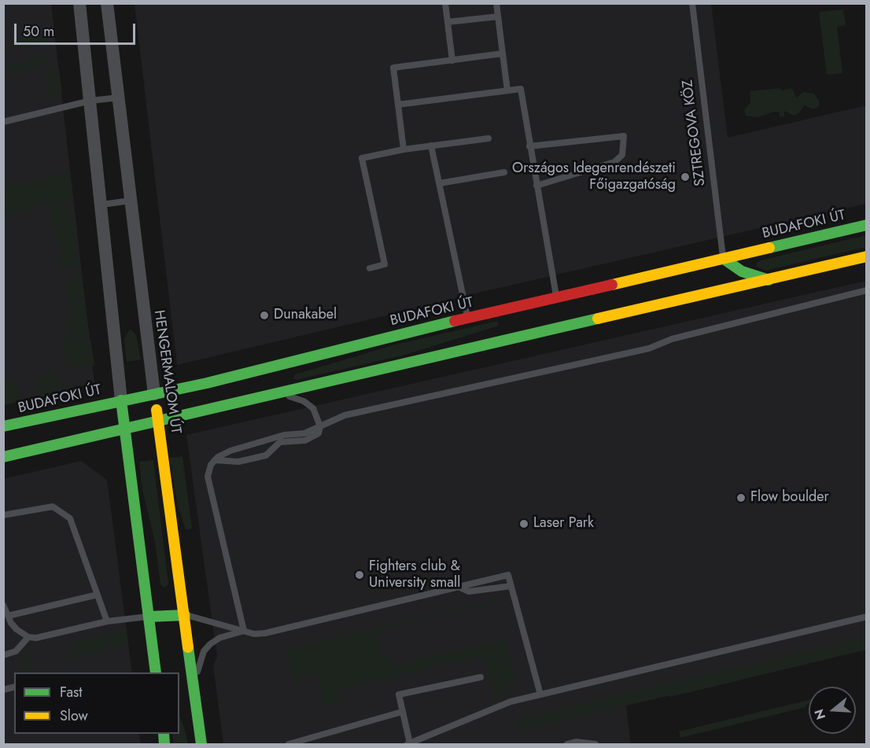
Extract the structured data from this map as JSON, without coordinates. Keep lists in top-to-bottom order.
{
  "streets": {
    "main road": ["BUDAFOKI ÚT", "HENGERMALOM ÚT"],
    "lane": ["SZTREGOVA KÖZ"]
  },
  "crossings": [
    ["SZTREGOVA KÖZ", "BUDAFOKI ÚT"],
    ["BUDAFOKI ÚT", "HENGERMALOM ÚT"]
  ],
  "places": [
    "Országos Idegenrendészeti Főigazgatóság",
    "Dunakabel",
    "Flow boulder",
    "Laser Park",
    "Fighters club & University small"
  ],
  "legend": ["Fast", "Slow"],
  "scale_bar": "50 m",
  "north": "left"
}
